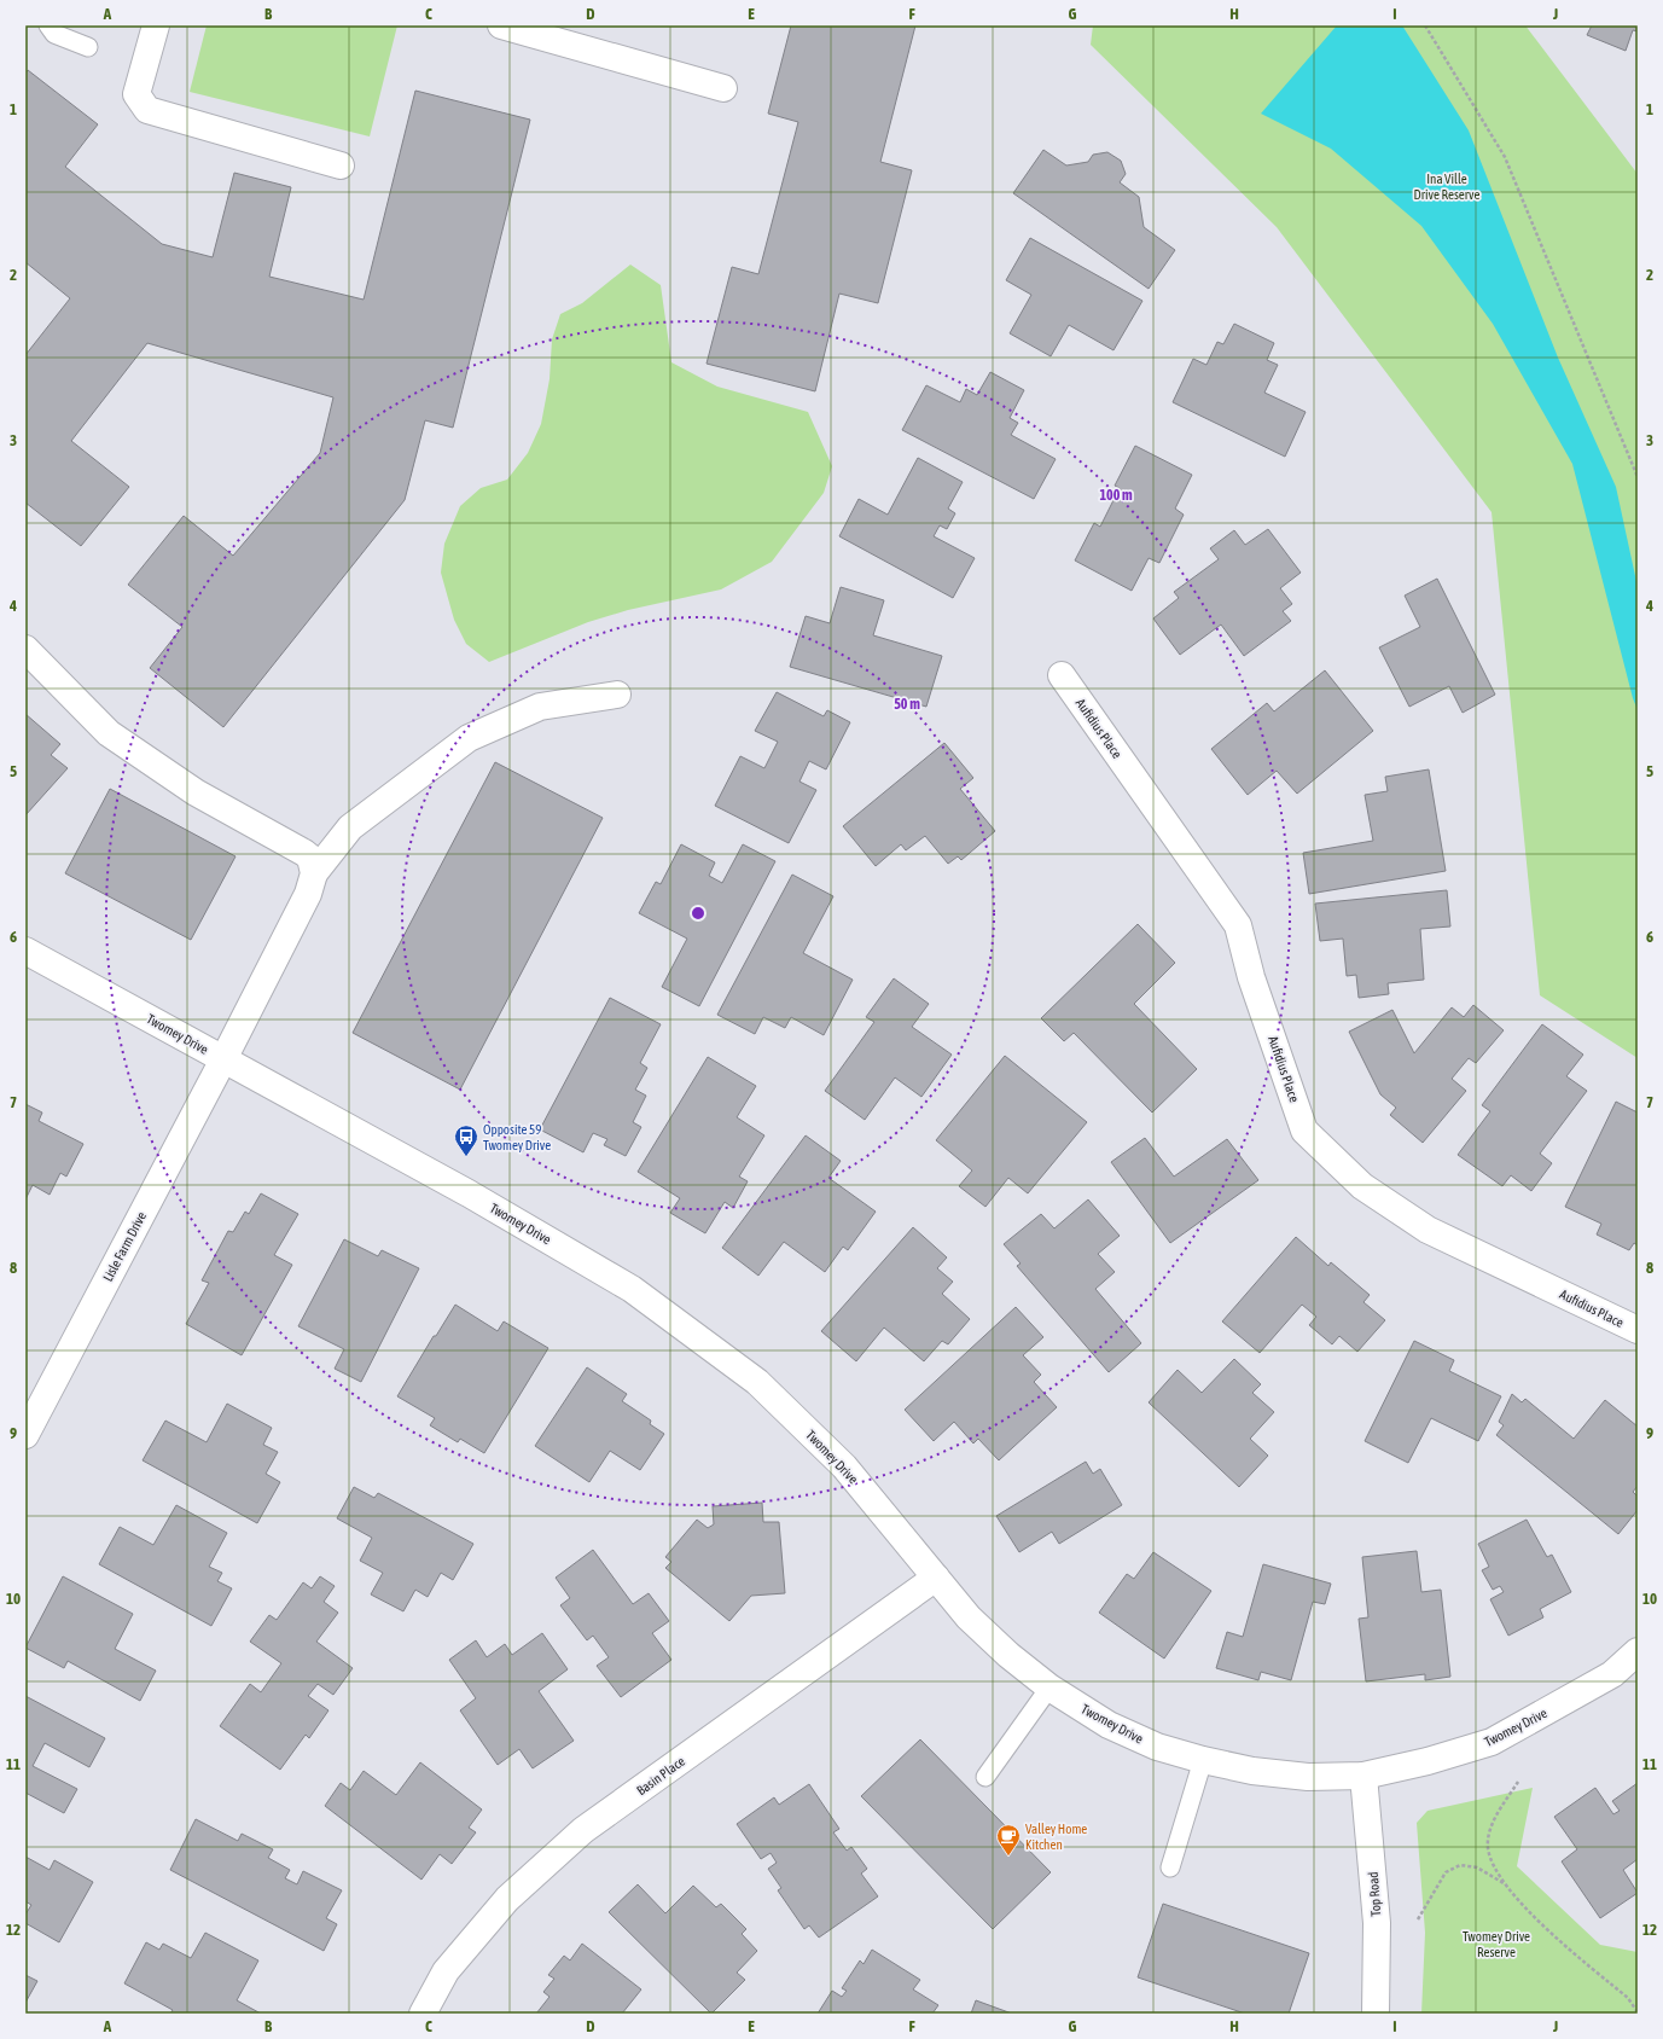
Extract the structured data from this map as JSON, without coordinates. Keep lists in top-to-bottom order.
{
  "streets": {
    "street": [
      "Aufidius Place",
      "Twomey Drive",
      "Lisle Farm Drive",
      "Basin Place",
      "Top Road"
    ]
  },
  "crossings": [
    ["Twomey Drive", "Lisle Farm Drive"],
    ["Twomey Drive", "Basin Place"],
    ["Twomey Drive", "Top Road"]
  ],
  "parks": ["Ina Ville Drive Reserve", "Twomey Drive Reserve"],
  "places": {
    "bus stop": ["Opposite 59 Twomey Drive"],
    "cafe": ["Valley Home Kitchen"]
  },
  "grid": {
    "columns": [
      "A",
      "B",
      "C",
      "D",
      "E",
      "F",
      "G",
      "H",
      "I",
      "J"
    ],
    "rows": [
      "1",
      "2",
      "3",
      "4",
      "5",
      "6",
      "7",
      "8",
      "9",
      "10",
      "11",
      "12"
    ]
  },
  "rings": ["100 m", "50 m"]
}
